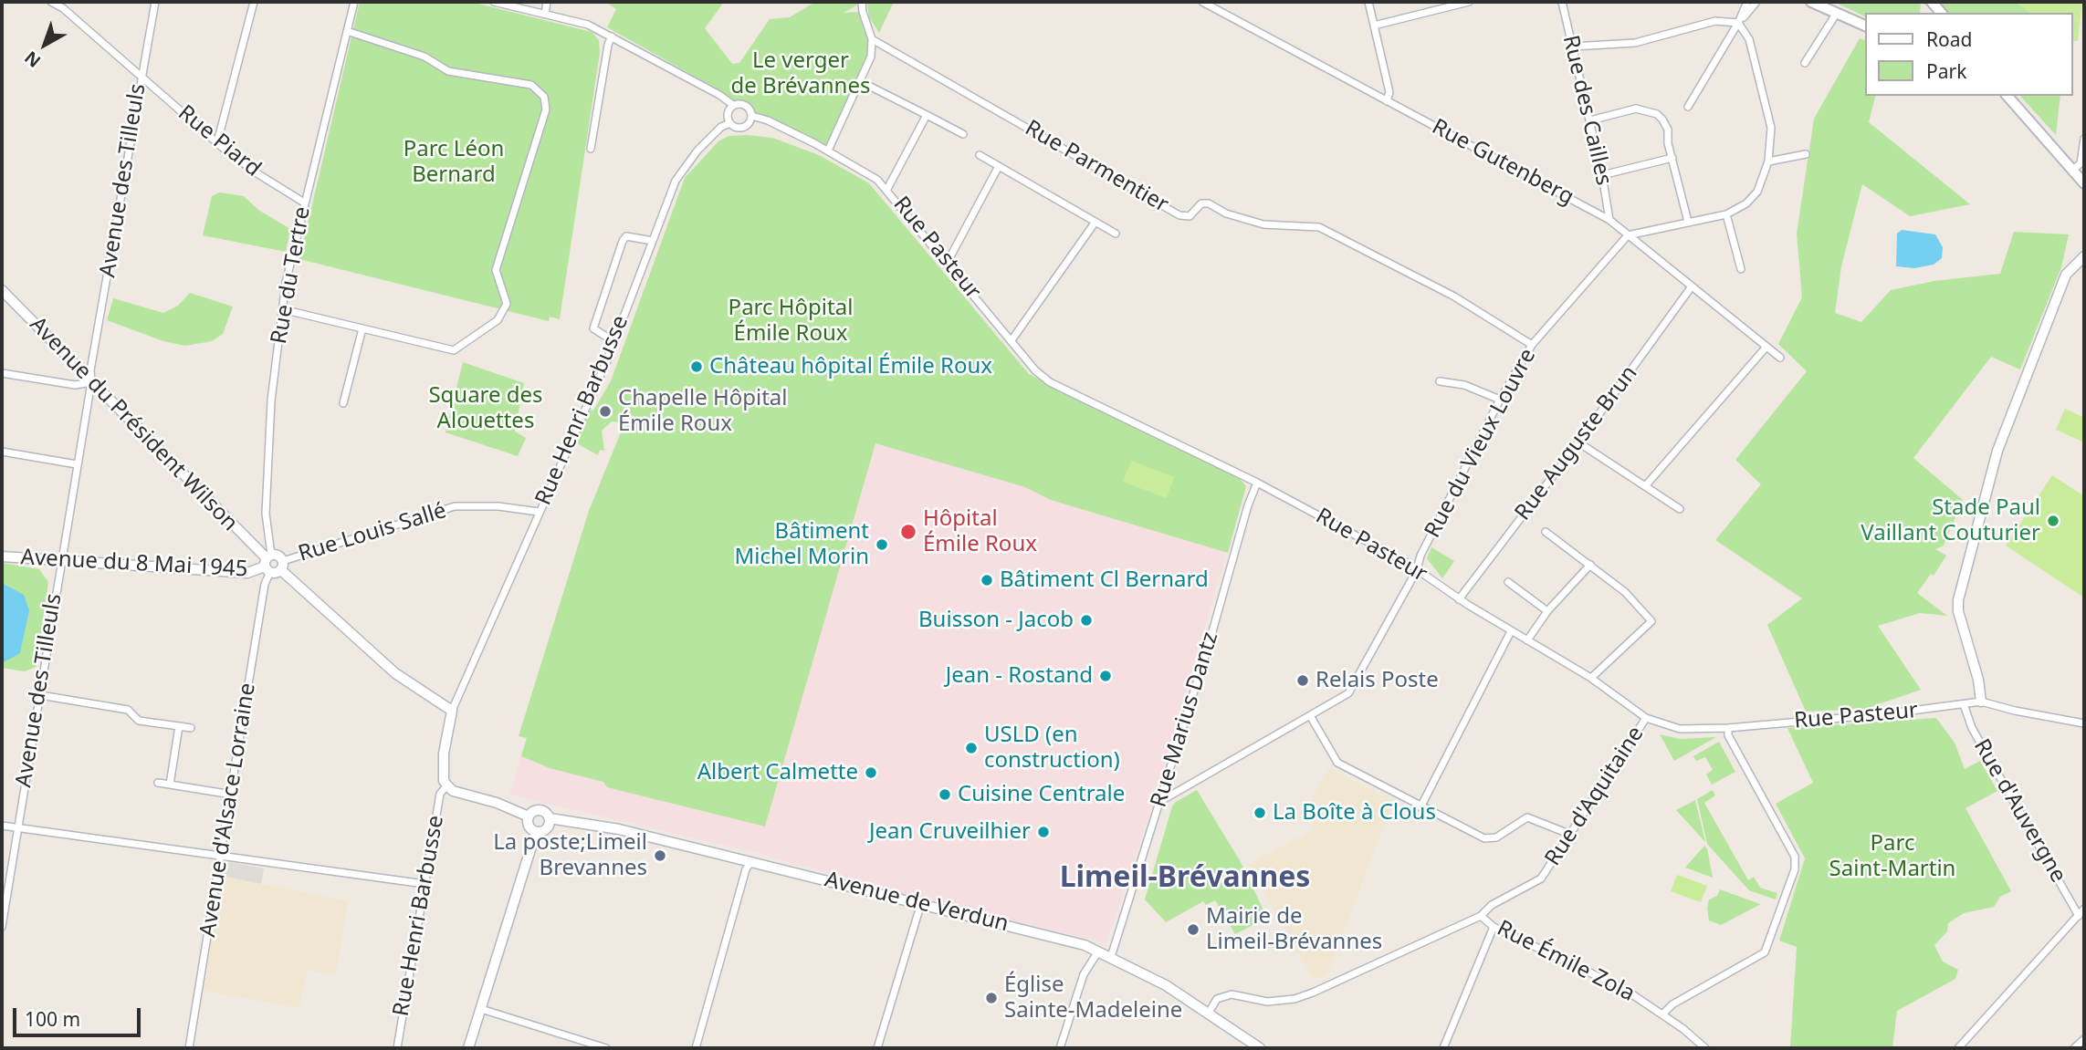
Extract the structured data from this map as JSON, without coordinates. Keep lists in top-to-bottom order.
{
  "streets": {
    "street": [
      "Rue des Cailles",
      "Rue Piard",
      "Rue Gutenberg",
      "Rue Parmentier",
      "Avenue des Tilleuls",
      "Rue Pasteur",
      "Rue du Tertre",
      "Rue Henri Barbusse",
      "Avenue du Président Wilson",
      "Rue du Vieux Louvre",
      "Rue Auguste Brun",
      "Rue Louis Sallé",
      "Avenue du 8 Mai 1945",
      "Rue Marius Dantz",
      "Rue d'Aquitaine",
      "Avenue d'Alsace Lorraine",
      "Rue d'Auvergne",
      "Avenue de Verdun",
      "Rue Émile Zola"
    ]
  },
  "crossings": [
    ["Rue des Cailles", "Rue Gutenberg"],
    ["Rue Piard", "Avenue des Tilleuls"],
    ["Rue Piard", "Rue du Tertre"],
    ["Rue Gutenberg", "Rue du Vieux Louvre"],
    ["Rue Gutenberg", "Rue Auguste Brun"],
    ["Rue Parmentier", "Rue du Vieux Louvre"],
    ["Avenue des Tilleuls", "Avenue du Président Wilson"],
    ["Avenue des Tilleuls", "Avenue du 8 Mai 1945"],
    ["Rue Pasteur", "Rue Henri Barbusse"],
    ["Rue Pasteur", "Rue du Vieux Louvre"],
    ["Rue Pasteur", "Rue Auguste Brun"],
    ["Rue Pasteur", "Rue Marius Dantz"],
    ["Rue Pasteur", "Rue d'Aquitaine"],
    ["Rue Pasteur", "Rue d'Auvergne"],
    ["Rue du Tertre", "Avenue du Président Wilson"],
    ["Rue du Tertre", "Avenue du 8 Mai 1945"],
    ["Rue du Tertre", "Avenue d'Alsace Lorraine"],
    ["Rue Henri Barbusse", "Avenue du Président Wilson"],
    ["Rue Henri Barbusse", "Rue Louis Sallé"],
    ["Avenue du Président Wilson", "Rue Louis Sallé"],
    ["Avenue du Président Wilson", "Avenue du 8 Mai 1945"],
    ["Avenue du Président Wilson", "Avenue d'Alsace Lorraine"],
    ["Rue du Vieux Louvre", "Rue Marius Dantz"],
    ["Rue Louis Sallé", "Avenue du 8 Mai 1945"],
    ["Avenue du 8 Mai 1945", "Avenue d'Alsace Lorraine"],
    ["Rue Marius Dantz", "Avenue de Verdun"],
    ["Rue d'Aquitaine", "Rue Émile Zola"],
    ["Avenue de Verdun", "Rue Émile Zola"]
  ],
  "districts": ["Limeil-Brévannes"],
  "parks": [
    "Le verger de Brévannes",
    "Parc Léon Bernard",
    "Parc Hôpital Émile Roux",
    "Square des Alouettes",
    "Parc Saint-Martin"
  ],
  "places": [
    "Château hôpital Émile Roux",
    "Chapelle Hôpital Émile Roux",
    "Stade Paul Vaillant Couturier",
    "Hôpital Émile Roux",
    "Bâtiment Michel Morin",
    "Bâtiment Cl Bernard",
    "Buisson - Jacob",
    "Jean - Rostand",
    "Relais Poste",
    "USLD (en construction)",
    "Albert Calmette",
    "Cuisine Centrale",
    "La Boîte à Clous",
    "Jean Cruveilhier",
    "La poste;Limeil Brevannes",
    "Mairie de Limeil-Brévannes",
    "Église Sainte-Madeleine"
  ],
  "legend": ["Road", "Park"],
  "scale_bar": "100 m",
  "north": "bottom left"
}
